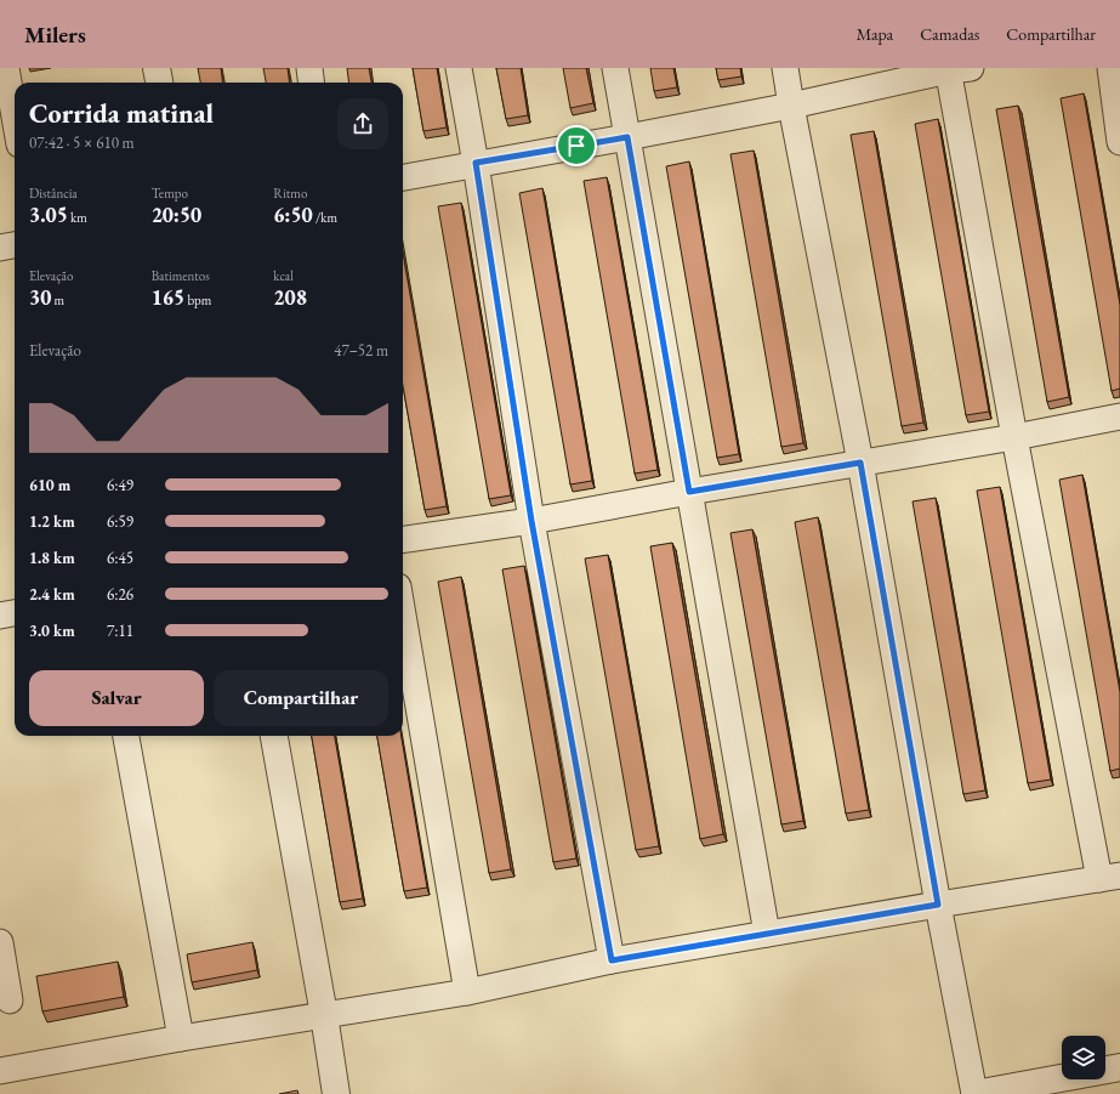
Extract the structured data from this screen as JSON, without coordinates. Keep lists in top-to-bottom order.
{
  "page": {
    "header": "Milers",
    "nav": ["Mapa", "Camadas", "Compartilhar"],
    "heading": ["Corrida matinal", "07:42 · 5 × 610 m"],
    "stats": [
      ["Distância", "3.05 km"],
      ["Tempo", "20:50"],
      ["Ritmo", "6:50 /km"],
      ["Elevação", "30 m"],
      ["Batimentos", "165 bpm"],
      ["kcal", "208"]
    ],
    "chart": ["Elevação", "47–52 m"],
    "list": [
      {
        "name": "610 m",
        "note": "6:49"
      },
      {
        "name": "1.2 km",
        "note": "6:59"
      },
      {
        "name": "1.8 km",
        "note": "6:45"
      },
      {
        "name": "2.4 km",
        "note": "6:26"
      },
      {
        "name": "3.0 km",
        "note": "7:11"
      }
    ],
    "buttons": ["Salvar", "Compartilhar"]
  }
}
